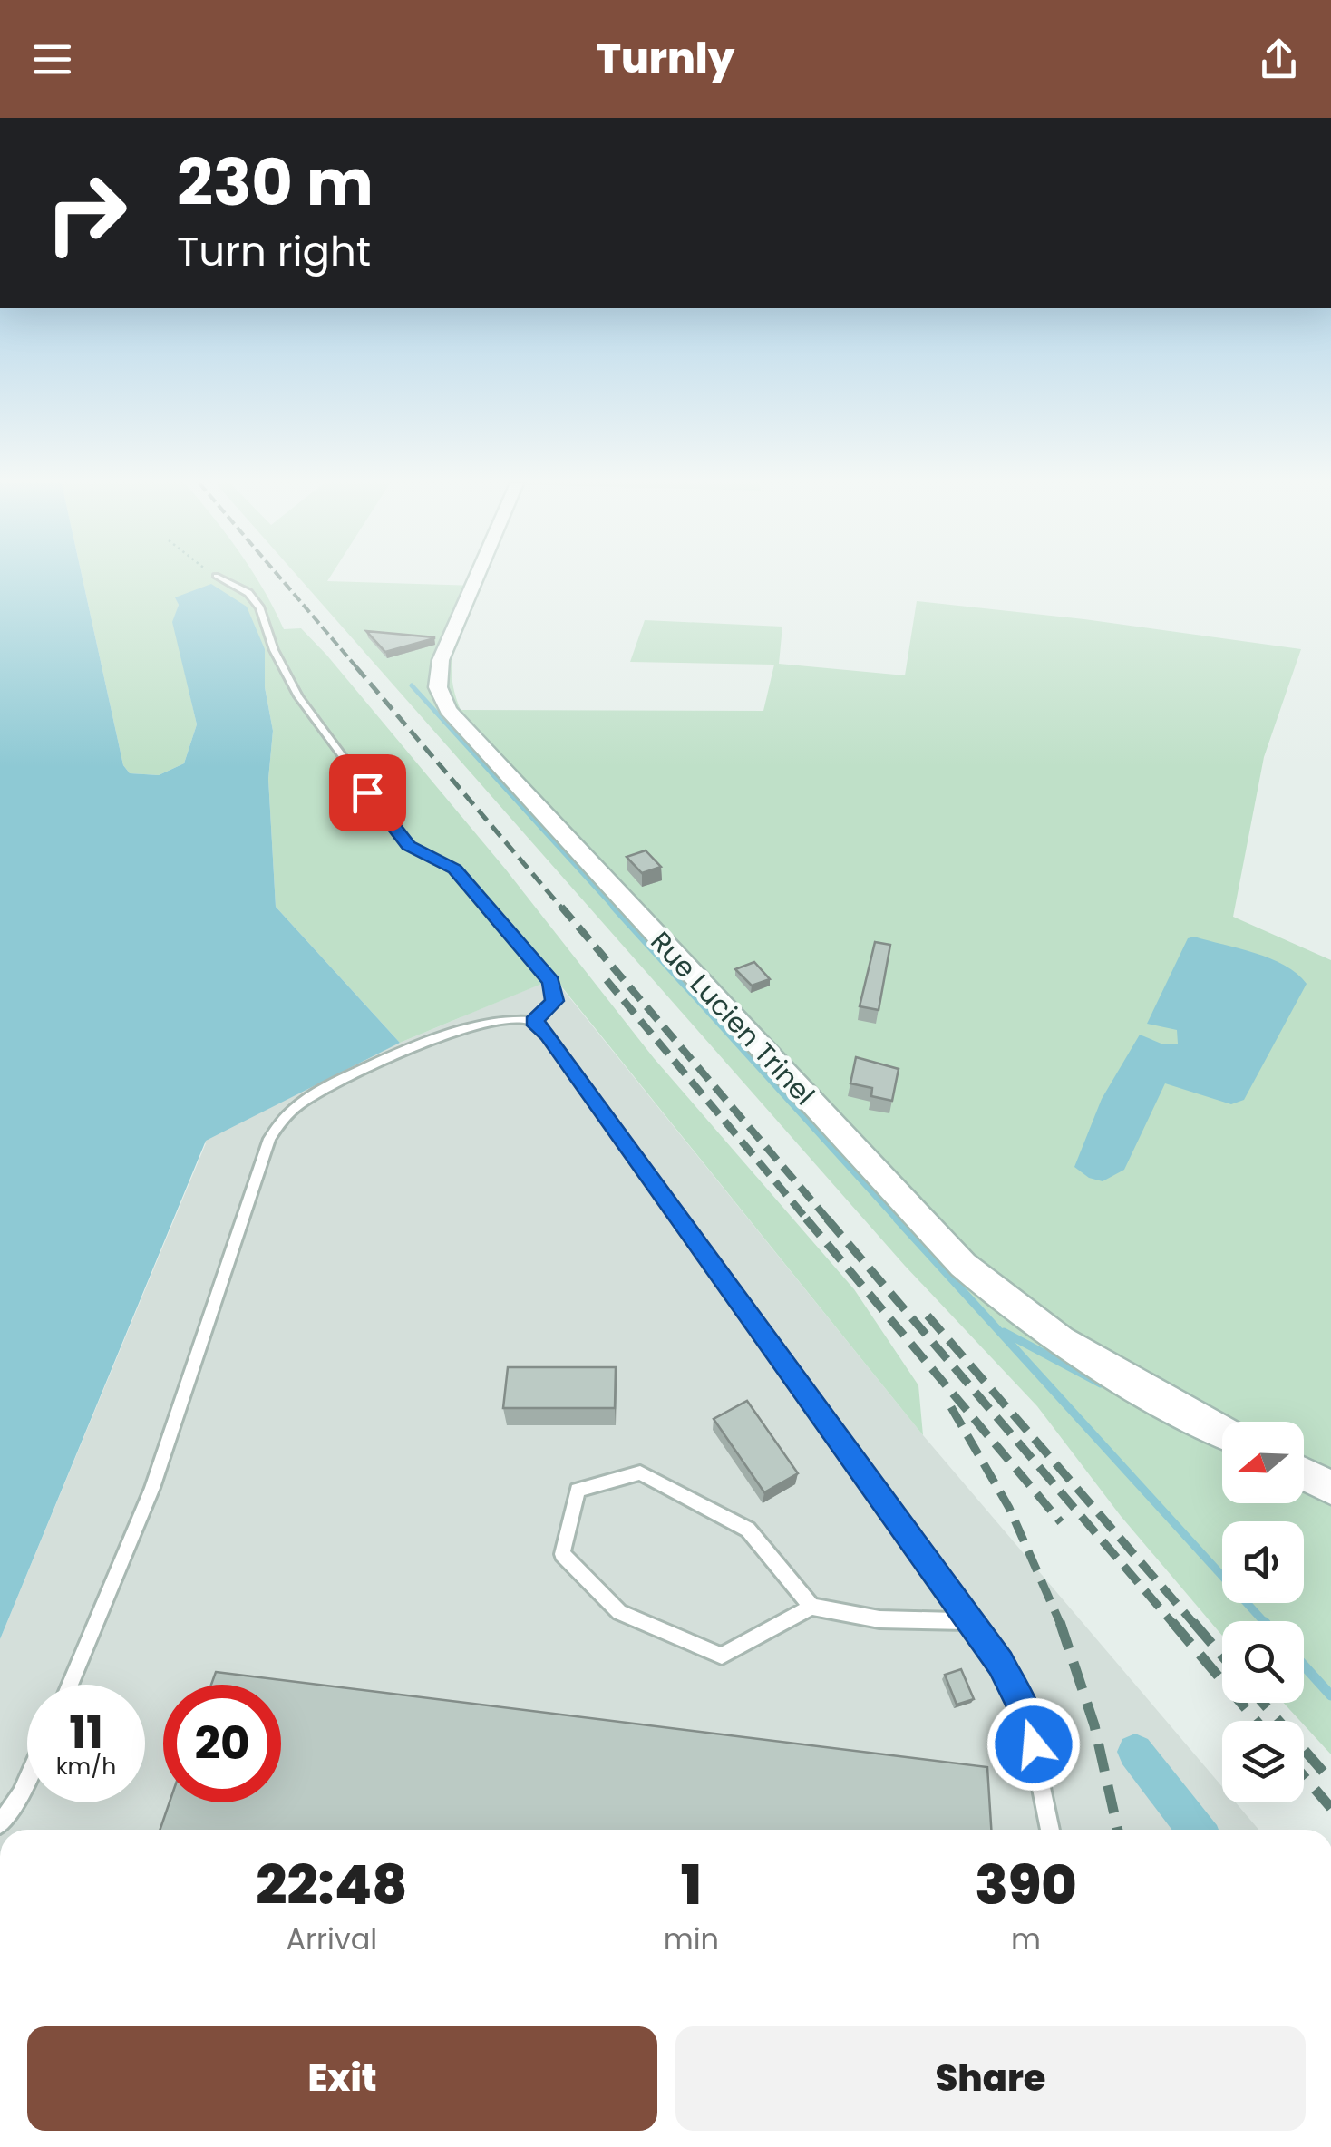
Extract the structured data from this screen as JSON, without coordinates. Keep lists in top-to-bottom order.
{
  "streets": {
    "street": ["Rue Lucien Trinel"]
  },
  "north": "left",
  "page": {
    "header": "Turnly",
    "turn": ["230 m", "Turn right"],
    "speed": "11 km/h",
    "limit": "20",
    "eta": [
      "22:48",
      "Arrival",
      "1",
      "min",
      "390",
      "m"
    ],
    "buttons": ["Exit", "Share"]
  }
}
